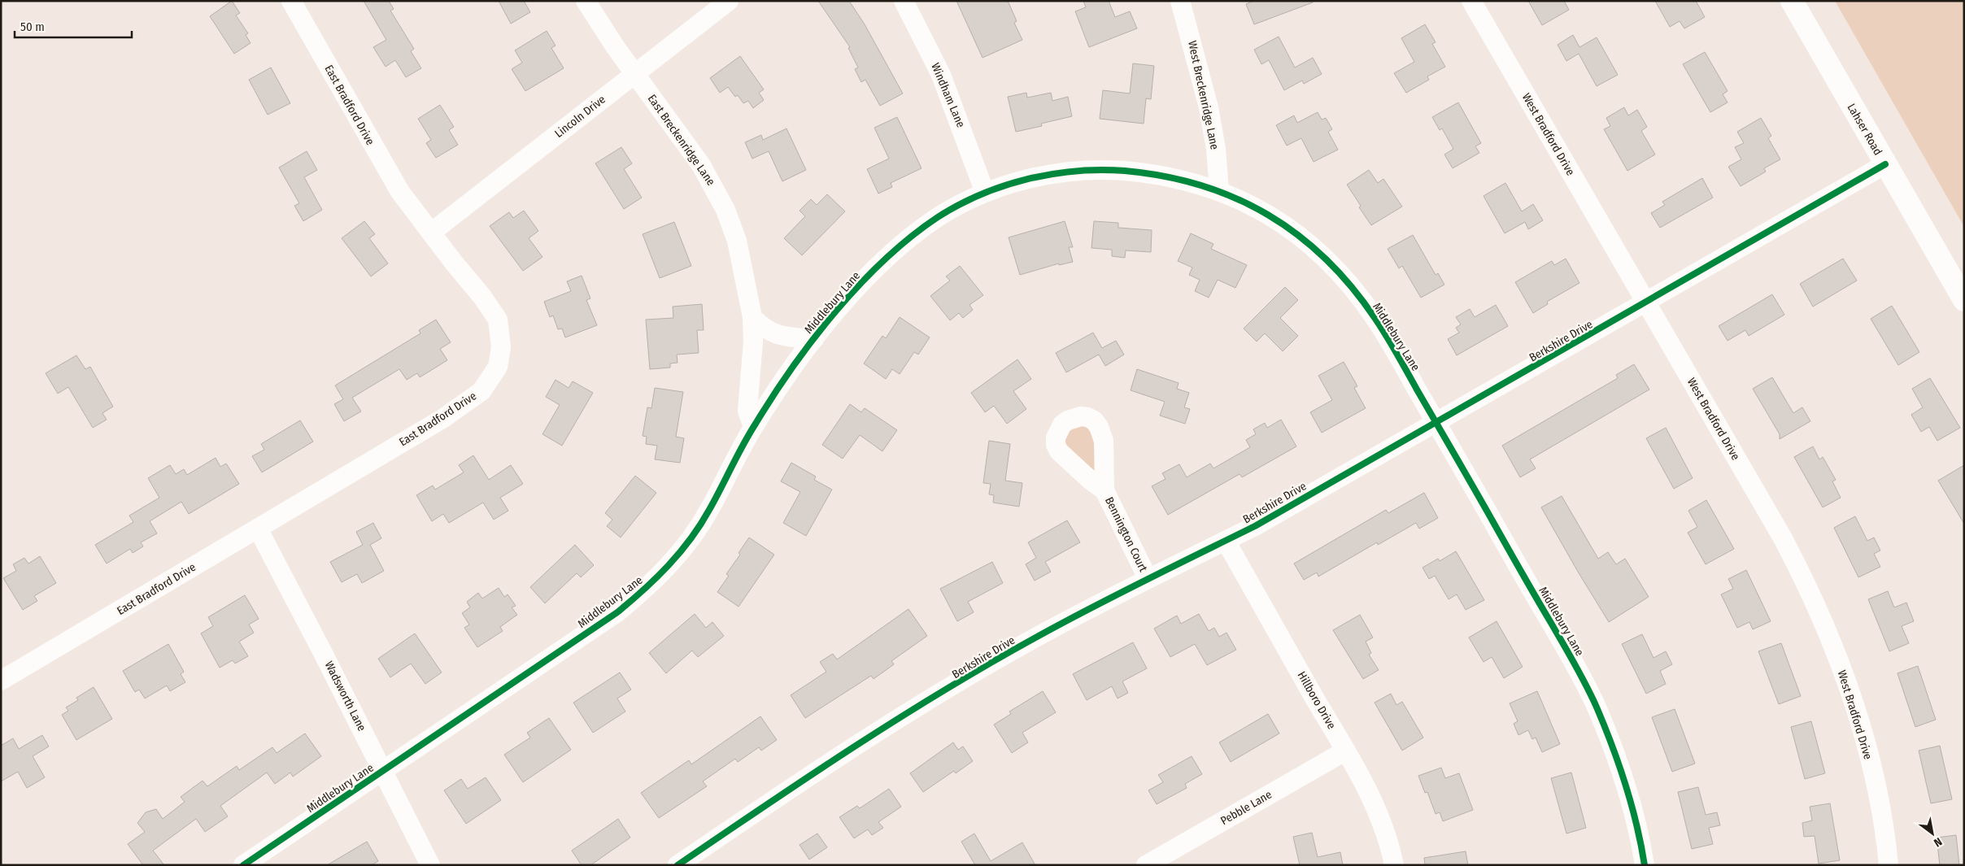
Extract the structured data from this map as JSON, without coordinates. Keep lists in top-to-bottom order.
{
  "streets": {
    "street": [
      "Windham Lane",
      "West Breckenridge Lane",
      "East Bradford Drive",
      "Lincoln Drive",
      "Lahser Road",
      "West Bradford Drive",
      "East Breckenridge Lane",
      "Middlebury Lane",
      "Berkshire Drive",
      "Bennington Court",
      "Wadsworth Lane",
      "Hillboro Drive",
      "Pebble Lane"
    ]
  },
  "crossings": [
    ["Windham Lane", "Middlebury Lane"],
    ["West Breckenridge Lane", "Middlebury Lane"],
    ["East Bradford Drive", "Lincoln Drive"],
    ["East Bradford Drive", "Wadsworth Lane"],
    ["Lincoln Drive", "East Breckenridge Lane"],
    ["Lahser Road", "Berkshire Drive"],
    ["West Bradford Drive", "Berkshire Drive"],
    ["East Breckenridge Lane", "Middlebury Lane"],
    ["Middlebury Lane", "Berkshire Drive"],
    ["Middlebury Lane", "Wadsworth Lane"],
    ["Berkshire Drive", "Bennington Court"],
    ["Berkshire Drive", "Hillboro Drive"],
    ["Hillboro Drive", "Pebble Lane"]
  ],
  "scale_bar": "50 m",
  "north": "bottom right"
}
